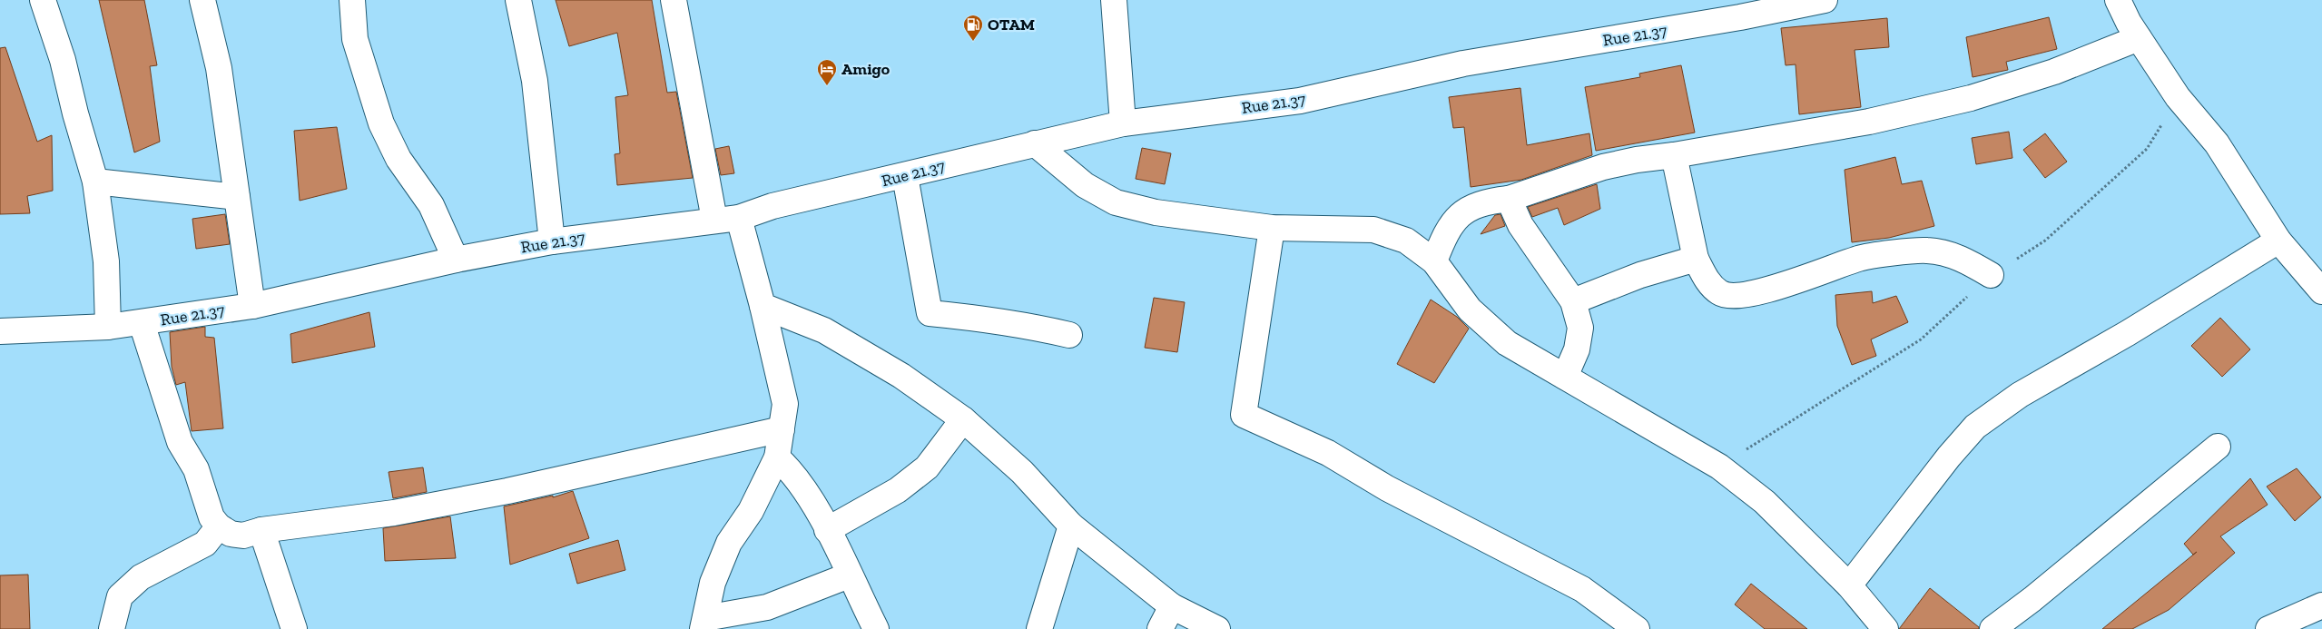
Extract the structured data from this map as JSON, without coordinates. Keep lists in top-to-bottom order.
{
  "streets": {
    "street": ["Rue 21.37"]
  },
  "places": {
    "fuel station": ["OTAM"],
    "hotel": ["Amigo"]
  }
}
